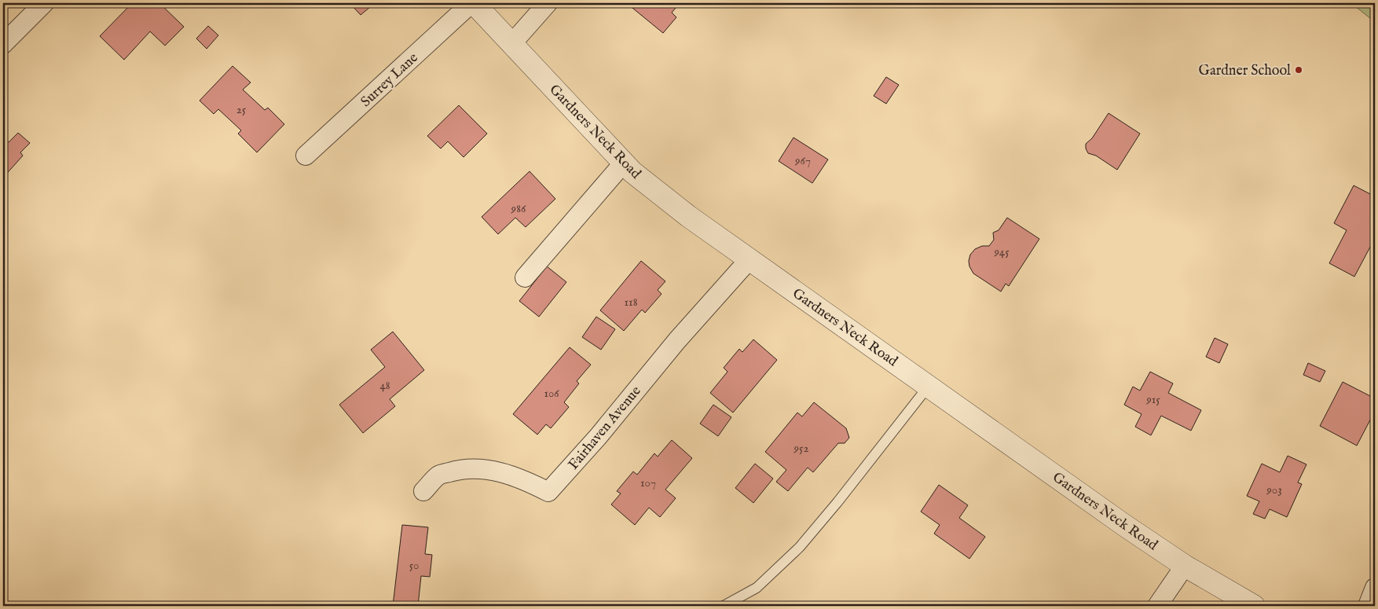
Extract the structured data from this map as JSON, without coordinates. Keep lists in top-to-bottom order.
{
  "streets": {
    "street": ["Surrey Lane", "Gardners Neck Road", "Fairhaven Avenue"]
  },
  "crossings": [
    ["Surrey Lane", "Gardners Neck Road"],
    ["Gardners Neck Road", "Fairhaven Avenue"]
  ],
  "places": ["Gardner School"],
  "house_numbers": [
    "25",
    "967",
    "986",
    "945",
    "118",
    "48",
    "106",
    "915",
    "952",
    "107",
    "903",
    "50"
  ]
}
